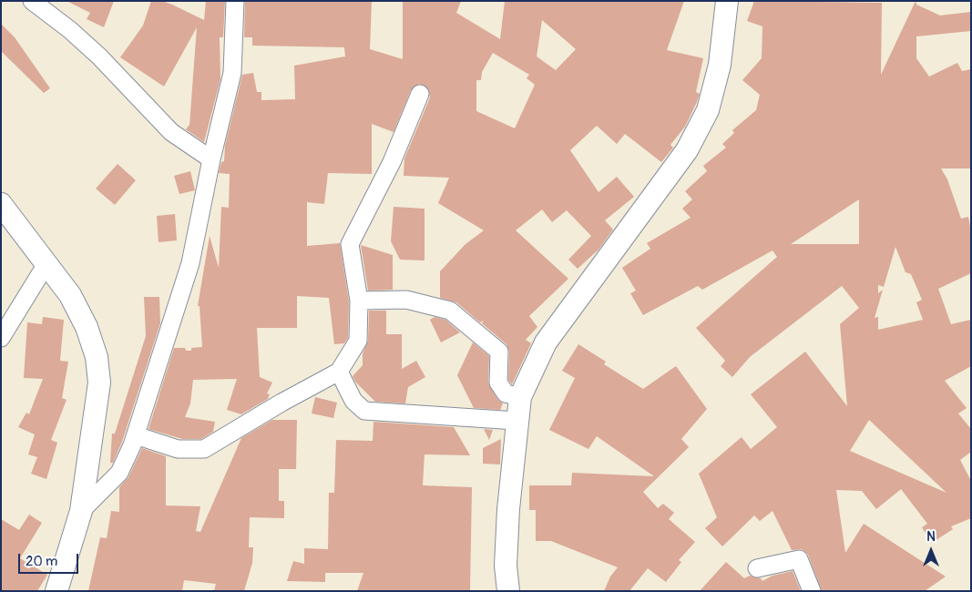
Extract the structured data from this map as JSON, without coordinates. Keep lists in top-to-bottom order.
{
  "scale_bar": "20 m",
  "north": "top"
}
